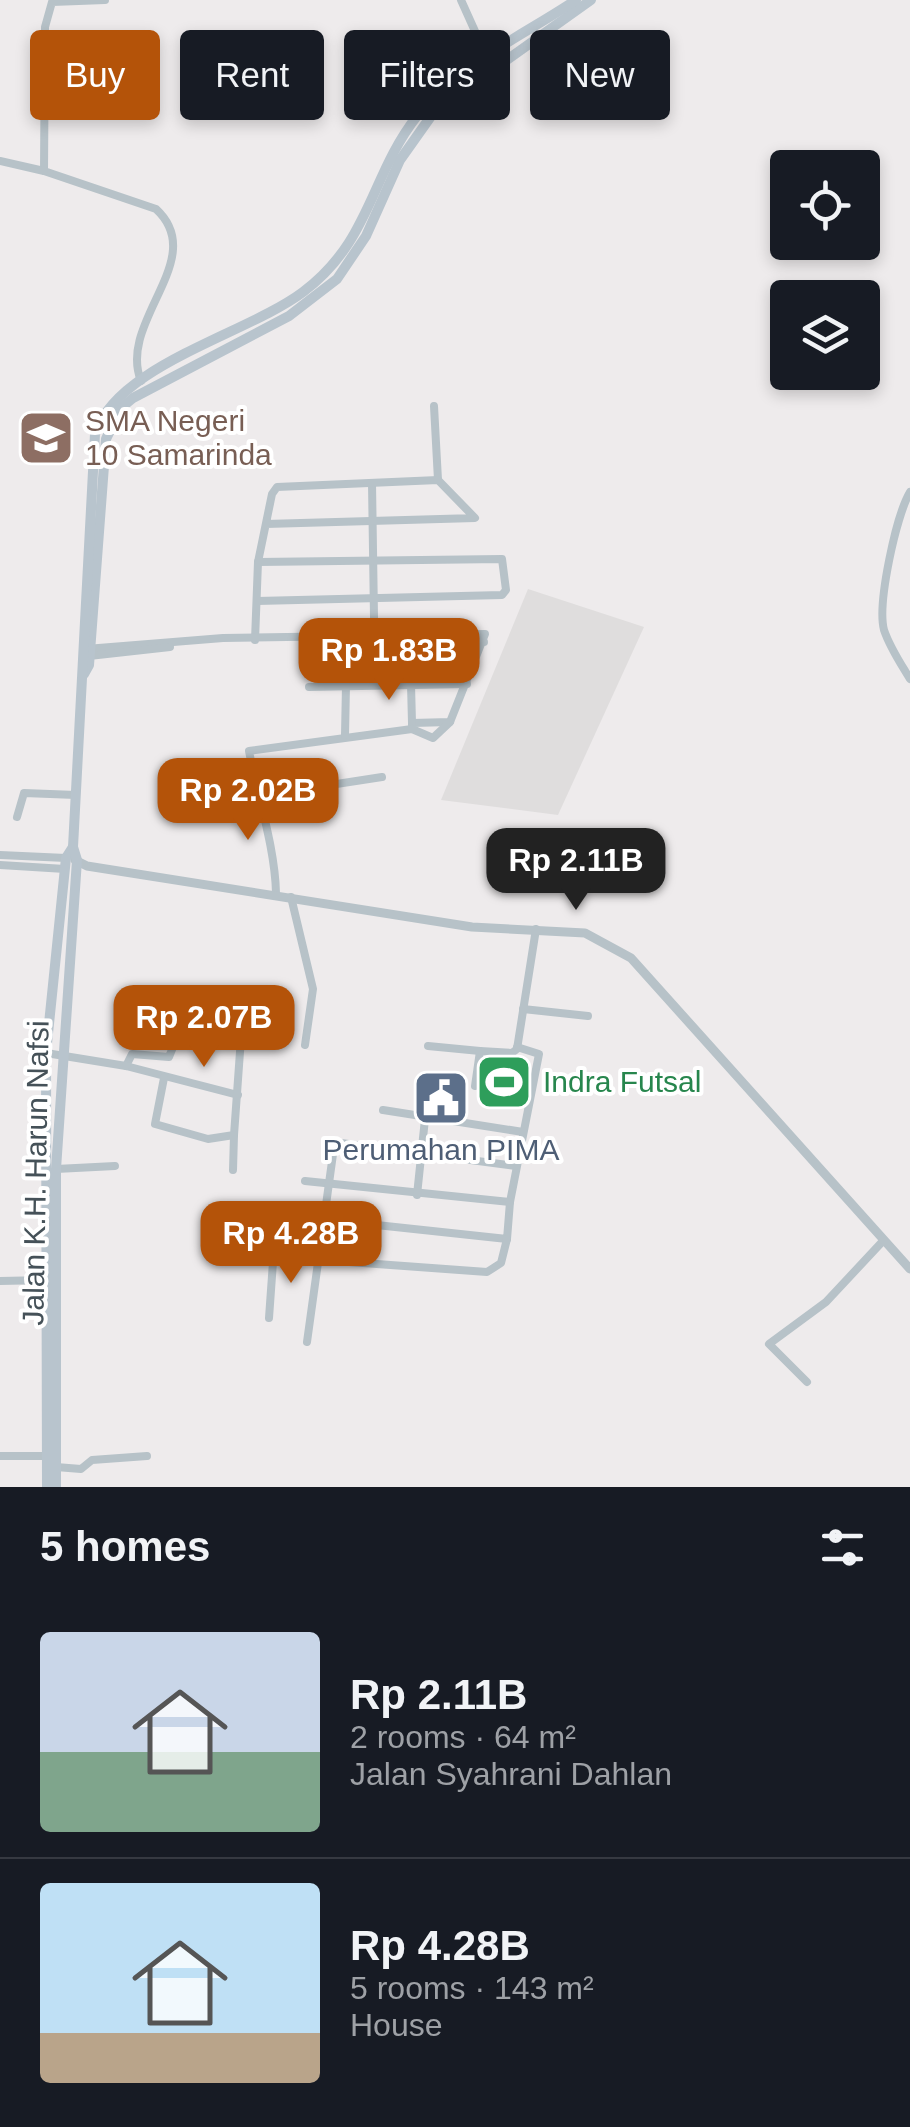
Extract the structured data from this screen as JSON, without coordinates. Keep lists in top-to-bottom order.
{
  "streets": {
    "main road": ["Jalan K.H. Harun Nafsi"]
  },
  "places": {
    "school or university": ["SMA Negeri 10 Samarinda"],
    "sports": ["Indra Futsal"],
    "public building": ["Perumahan PIMA"]
  },
  "page": {
    "chip": [
      "Buy",
      "Rent",
      "Filters",
      "New"
    ],
    "price": [
      "Rp 1.83B",
      "Rp 2.02B",
      "Rp 2.11B",
      "Rp 2.07B",
      "Rp 4.28B"
    ],
    "heading": "5 homes",
    "list": [
      {
        "name": "Rp 2.11B",
        "note": "2 rooms · 64 m² · Jalan Syahrani Dahlan"
      },
      {
        "name": "Rp 4.28B",
        "note": "5 rooms · 143 m² · House"
      }
    ]
  }
}
